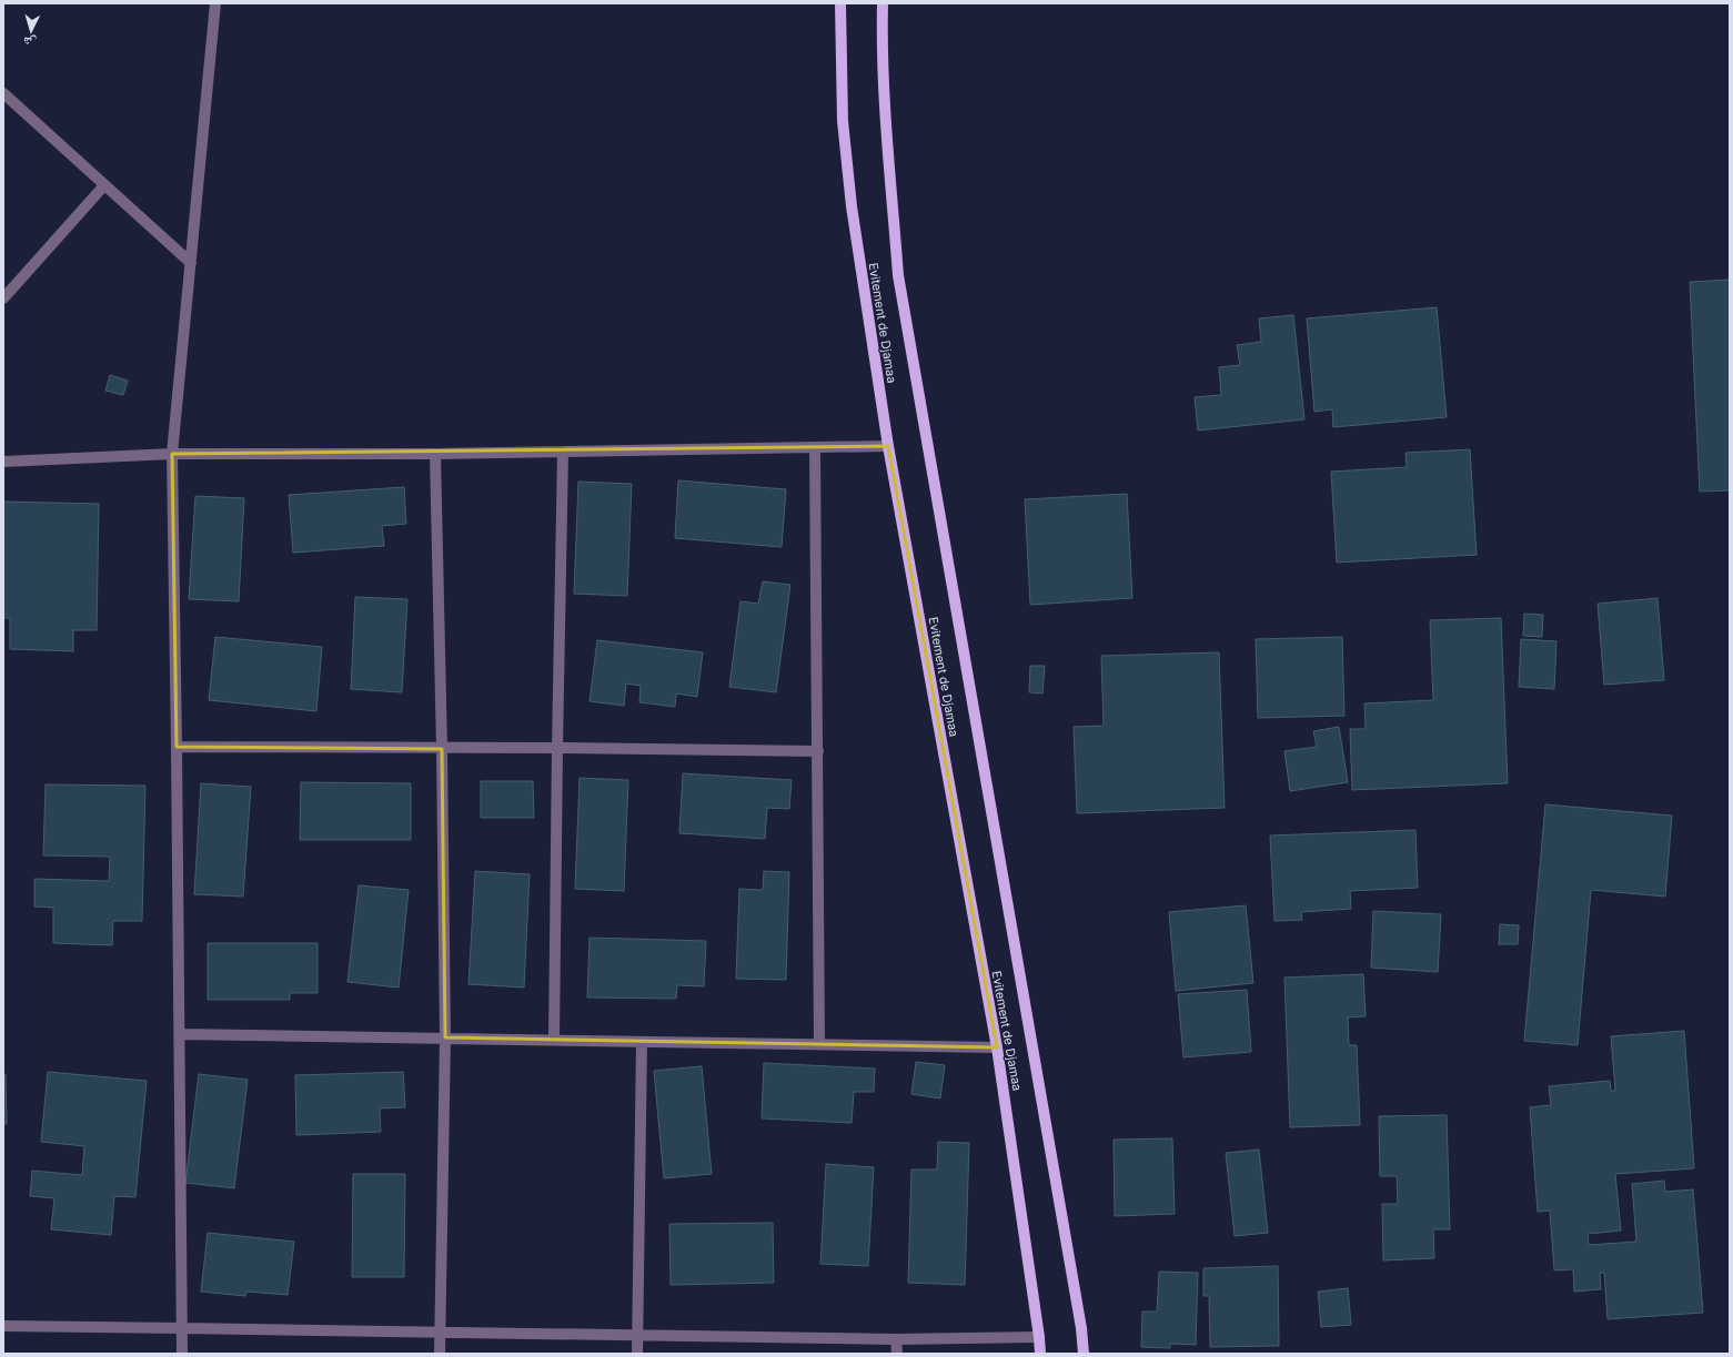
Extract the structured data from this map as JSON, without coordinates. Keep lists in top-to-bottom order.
{
  "streets": {
    "main road": ["Evitement de Djamaa"]
  },
  "north": "bottom"
}
